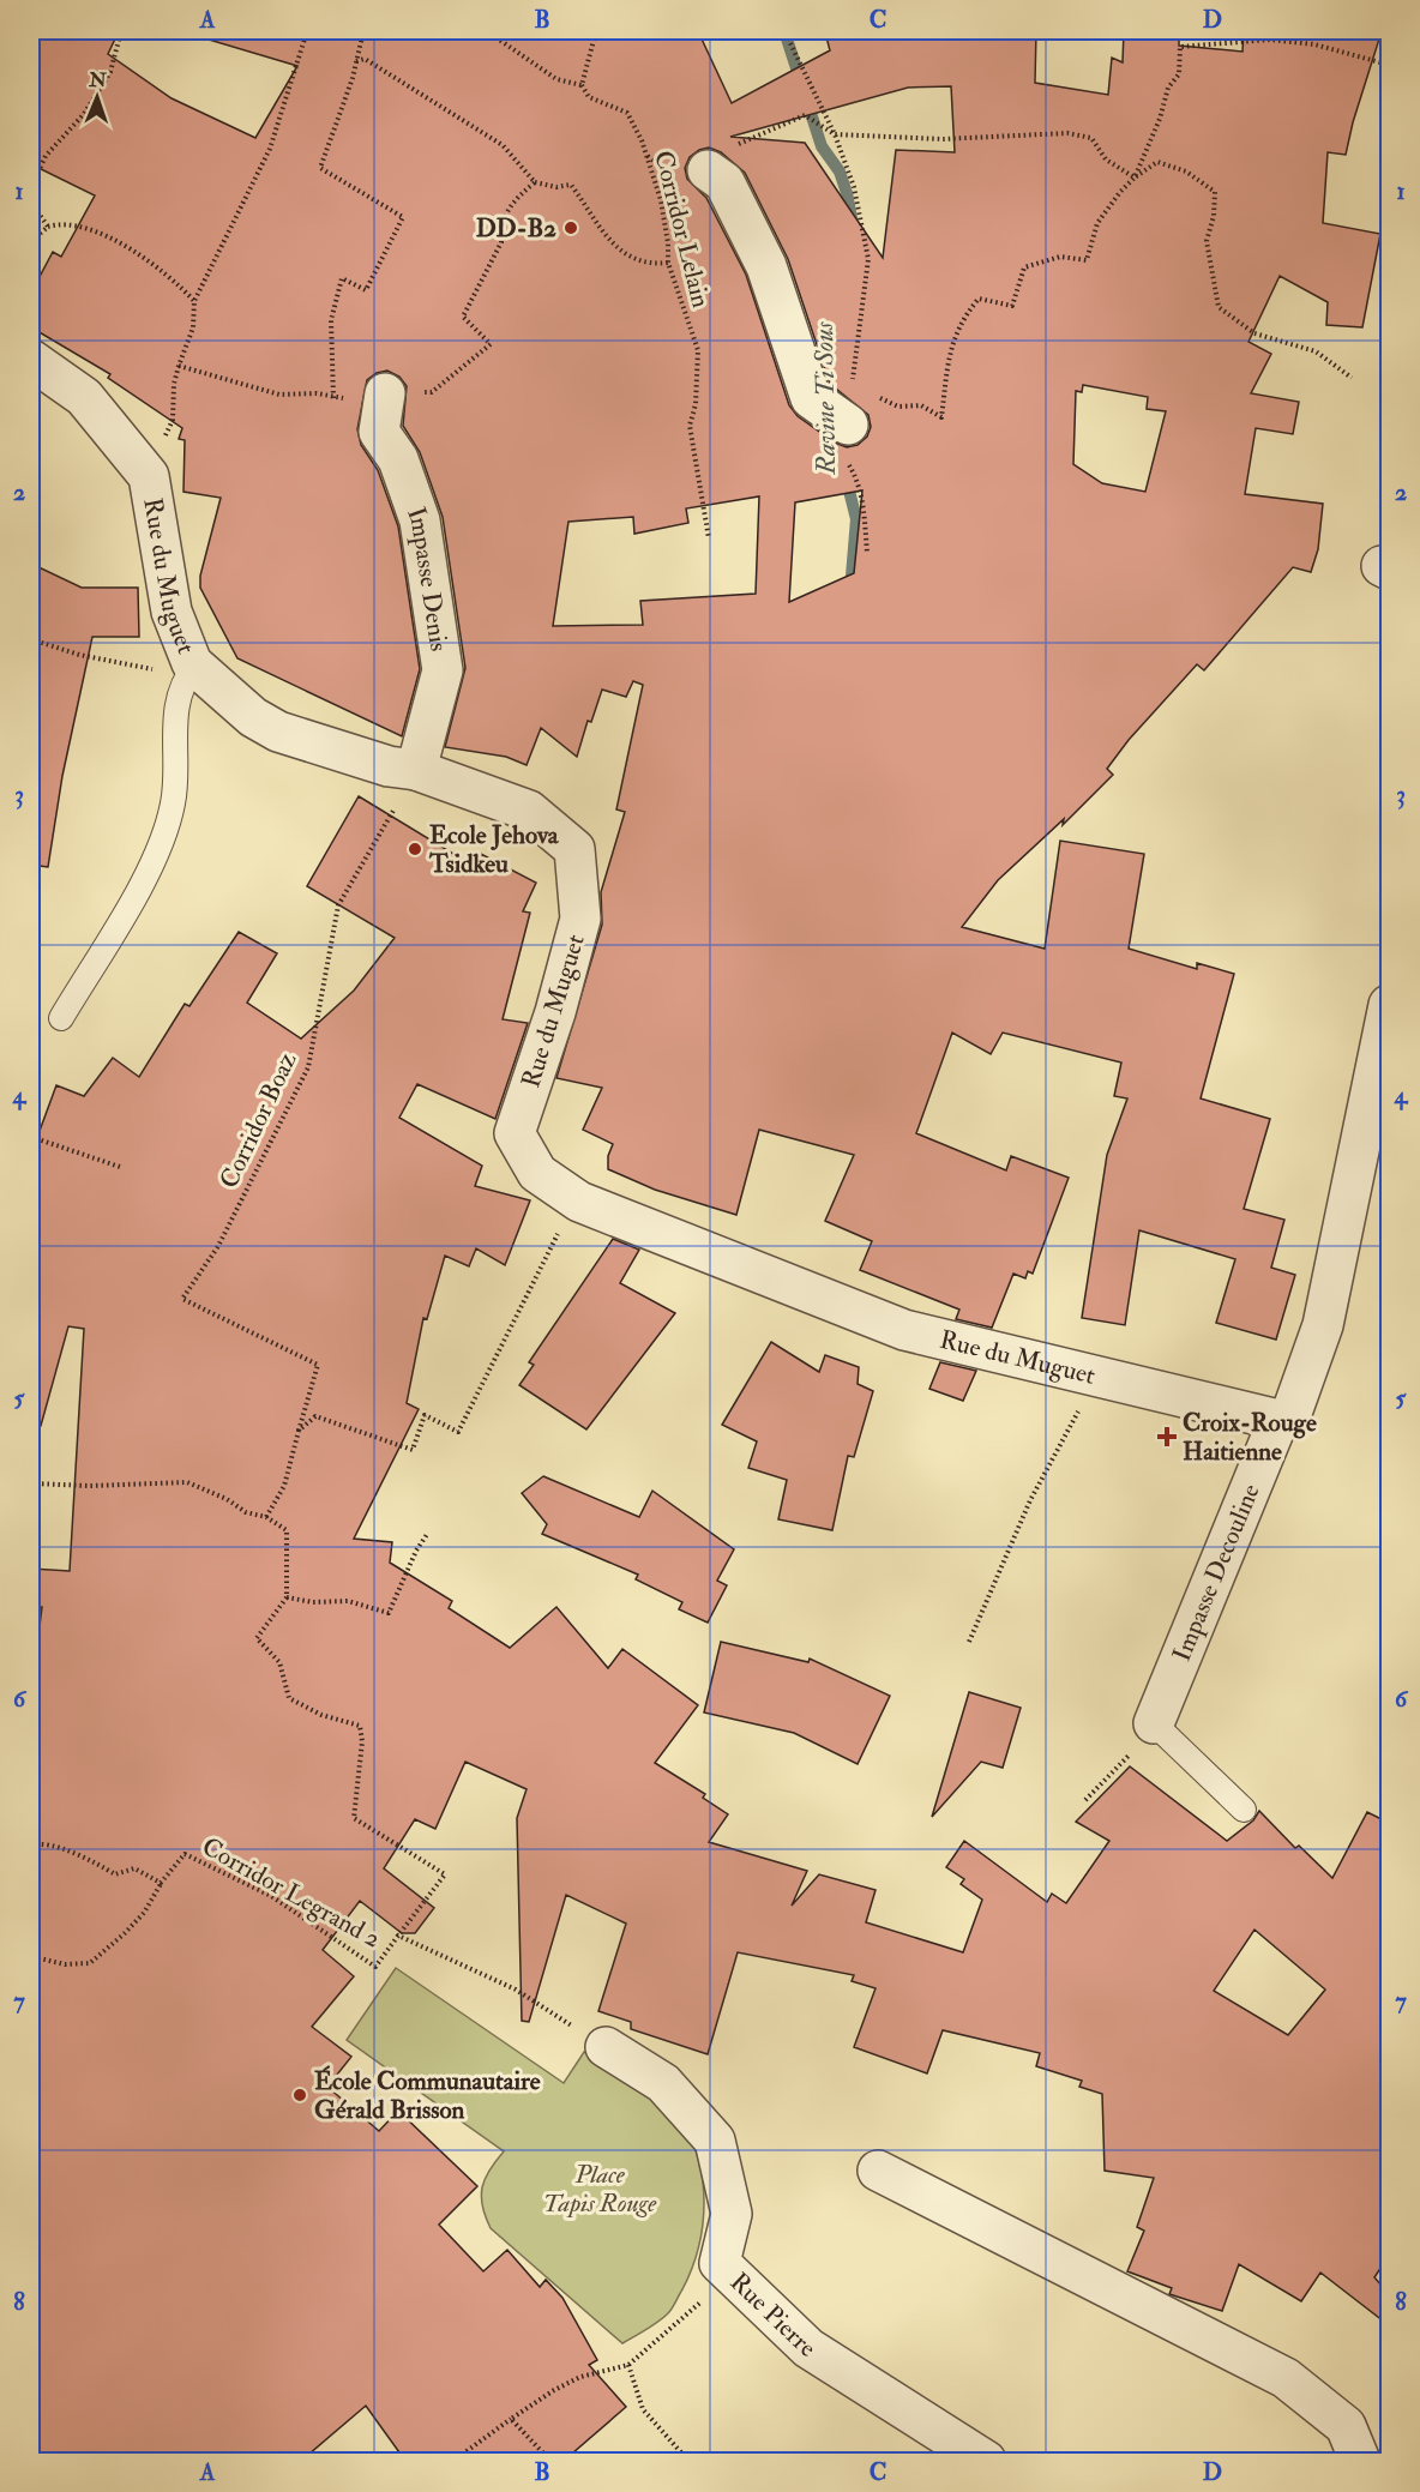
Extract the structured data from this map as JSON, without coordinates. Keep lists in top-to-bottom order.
{
  "streets": {
    "street": [
      "Rue du Muguet",
      "Impasse Denis",
      "Impasse Decouline",
      "Rue Pierre"
    ],
    "path": ["Corridor Lelain", "Corridor Boaz", "Corridor Legrand 2"]
  },
  "crossings": [
    ["Rue du Muguet", "Impasse Denis"],
    ["Rue du Muguet", "Corridor Boaz"],
    ["Rue du Muguet", "Impasse Decouline"],
    ["Impasse Denis", "Corridor Boaz"],
    ["Corridor Legrand 2", "Rue Pierre"]
  ],
  "water": ["Ravine Ti Sous"],
  "parks": ["Place Tapis Rouge"],
  "places": {
    "other": ["DD-B2", "Ecole Jehova Tsidkeu", "École Communautaire Gérald Brisson"],
    "health": ["Croix-Rouge Haitienne"]
  },
  "north": "top",
  "grid": {
    "columns": [
      "A",
      "B",
      "C",
      "D"
    ],
    "rows": [
      "1",
      "2",
      "3",
      "4",
      "5",
      "6",
      "7",
      "8"
    ]
  }
}
